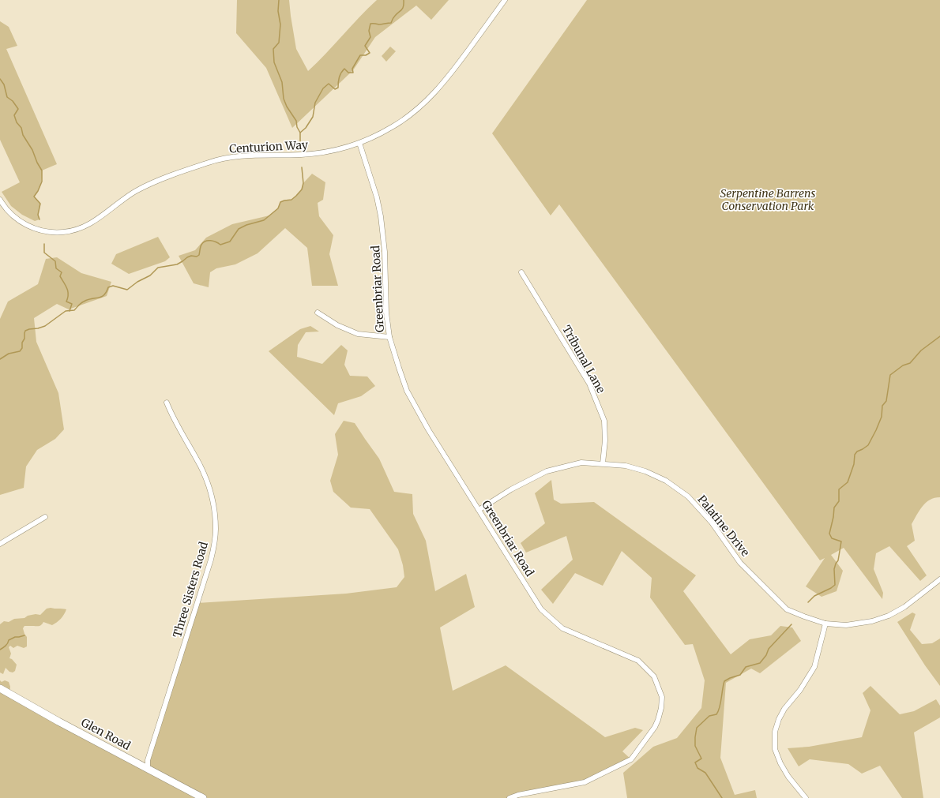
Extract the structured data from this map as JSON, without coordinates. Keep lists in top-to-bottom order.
{
  "streets": {
    "main road": ["Glen Road"],
    "street": [
      "Centurion Way",
      "Greenbriar Road",
      "Tribunal Lane",
      "Palatine Drive",
      "Three Sisters Road"
    ]
  },
  "crossings": [
    ["Centurion Way", "Greenbriar Road"],
    ["Greenbriar Road", "Palatine Drive"],
    ["Tribunal Lane", "Palatine Drive"],
    ["Three Sisters Road", "Glen Road"]
  ],
  "parks": ["Serpentine Barrens Conservation Park"]
}
